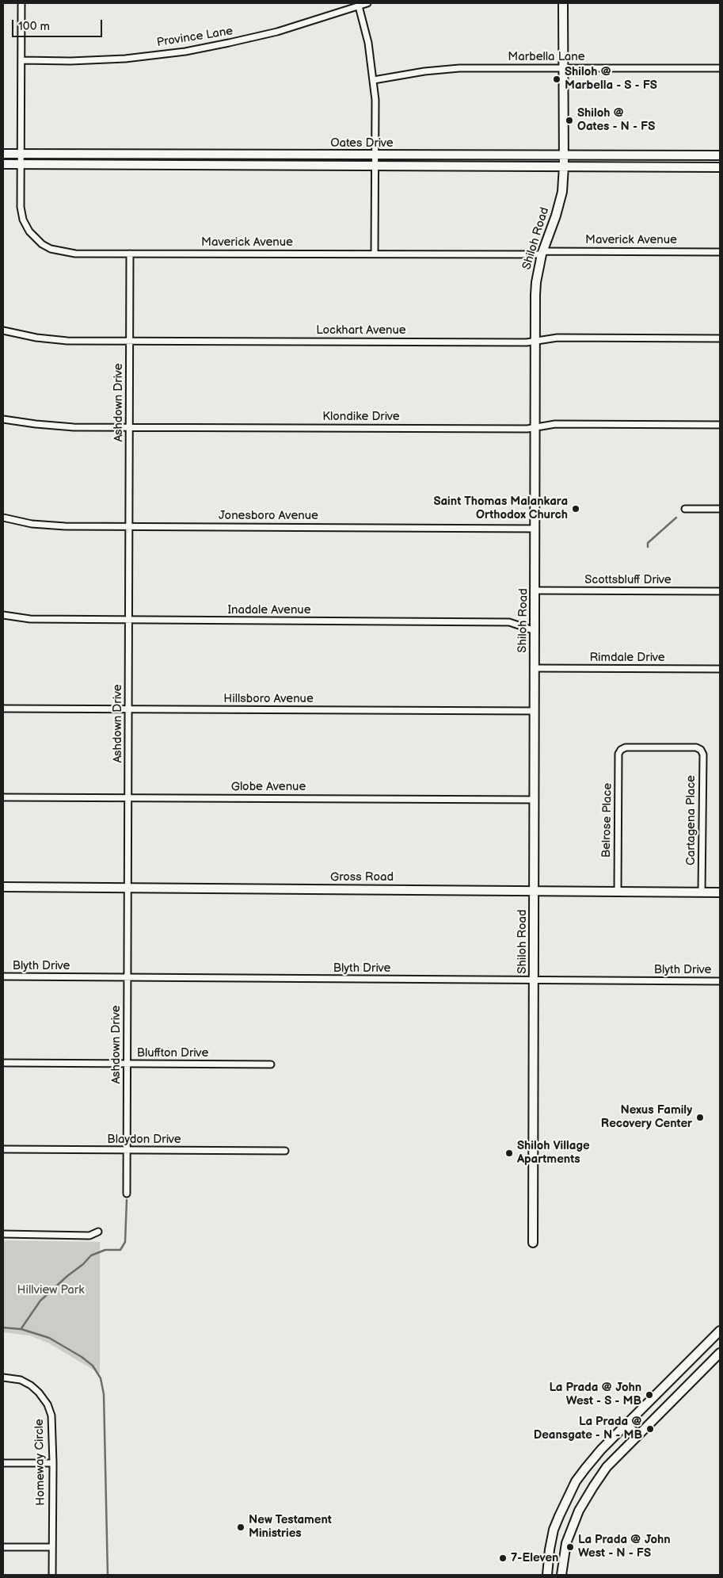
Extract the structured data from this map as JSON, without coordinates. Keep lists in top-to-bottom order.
{
  "streets": {
    "main road": ["Oates Drive", "Shiloh Road", "Gross Road"],
    "street": [
      "Province Lane",
      "Marbella Lane",
      "Maverick Avenue",
      "Lockhart Avenue",
      "Ashdown Drive",
      "Klondike Drive",
      "Jonesboro Avenue",
      "Scottsbluff Drive",
      "Inadale Avenue",
      "Rimdale Drive",
      "Hillsboro Avenue",
      "Globe Avenue",
      "Belrose Place",
      "Cartagena Place",
      "Blyth Drive",
      "Bluffton Drive",
      "Blaydon Drive",
      "Homeway Circle"
    ]
  },
  "crossings": [
    ["Province Lane", "Maverick Avenue"],
    ["Marbella Lane", "Shiloh Road"],
    ["Oates Drive", "Shiloh Road"],
    ["Oates Drive", "Maverick Avenue"],
    ["Shiloh Road", "Maverick Avenue"],
    ["Shiloh Road", "Lockhart Avenue"],
    ["Shiloh Road", "Klondike Drive"],
    ["Shiloh Road", "Jonesboro Avenue"],
    ["Shiloh Road", "Scottsbluff Drive"],
    ["Shiloh Road", "Inadale Avenue"],
    ["Shiloh Road", "Rimdale Drive"],
    ["Shiloh Road", "Hillsboro Avenue"],
    ["Shiloh Road", "Globe Avenue"],
    ["Shiloh Road", "Gross Road"],
    ["Shiloh Road", "Blyth Drive"],
    ["Maverick Avenue", "Ashdown Drive"],
    ["Lockhart Avenue", "Ashdown Drive"],
    ["Ashdown Drive", "Klondike Drive"],
    ["Ashdown Drive", "Jonesboro Avenue"],
    ["Ashdown Drive", "Inadale Avenue"],
    ["Ashdown Drive", "Hillsboro Avenue"],
    ["Ashdown Drive", "Globe Avenue"],
    ["Ashdown Drive", "Gross Road"],
    ["Ashdown Drive", "Blyth Drive"],
    ["Ashdown Drive", "Bluffton Drive"],
    ["Ashdown Drive", "Blaydon Drive"],
    ["Belrose Place", "Cartagena Place"],
    ["Belrose Place", "Gross Road"],
    ["Cartagena Place", "Gross Road"]
  ],
  "parks": ["Hillview Park"],
  "places": [
    "Shiloh @ Marbella - S - FS",
    "Shiloh @ Oates - N - FS",
    "Saint Thomas Malankara Orthodox Church",
    "Nexus Family Recovery Center",
    "Shiloh Village Apartments",
    "La Prada @ John West - S - MB",
    "La Prada @ Deansgate - N - MB",
    "New Testament Ministries",
    "La Prada @ John West - N - FS",
    "7-Eleven"
  ],
  "scale_bar": "100 m"
}
